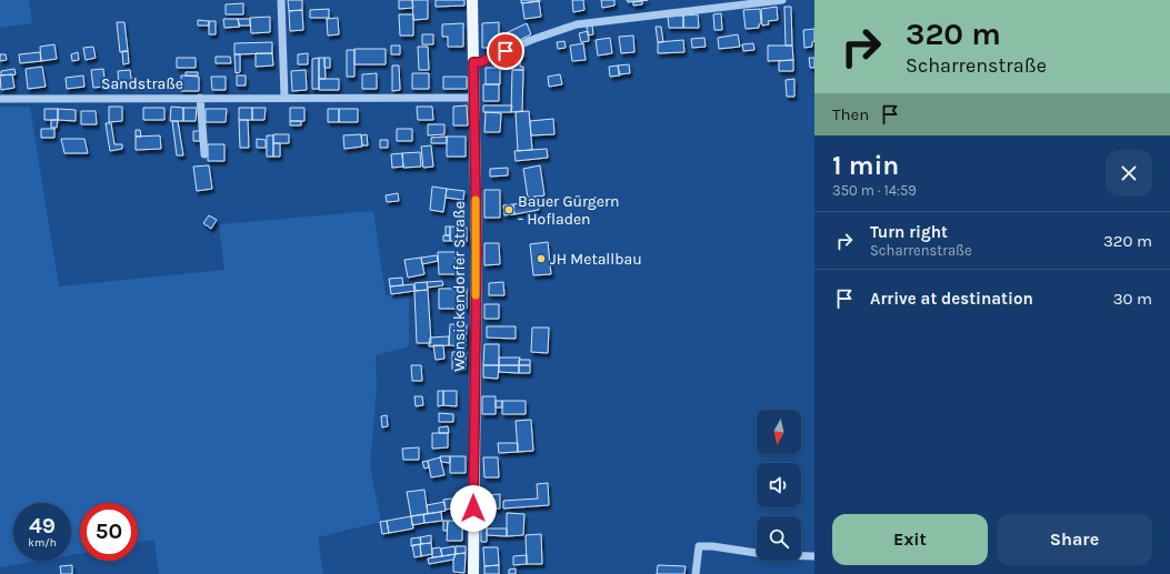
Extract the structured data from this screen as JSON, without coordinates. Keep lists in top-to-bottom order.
{
  "streets": {
    "main road": ["Wensickendorfer Straße"],
    "street": ["Sandstraße"]
  },
  "crossings": [
    ["Sandstraße", "Wensickendorfer Straße"]
  ],
  "places": ["Bauer Gürgern - Hofladen", "JH Metallbau"],
  "north": "bottom",
  "page": {
    "turn": ["320 m", "Scharrenstraße"],
    "then": "Then",
    "heading": ["1 min", "350 m · 14:59"],
    "list": [
      {
        "name": "Turn right",
        "note": "Scharrenstraße",
        "value": "320 m"
      },
      {
        "name": "Arrive at destination",
        "value": "30 m"
      }
    ],
    "speed": "49 km/h",
    "limit": "50",
    "buttons": ["Exit", "Share"]
  }
}
